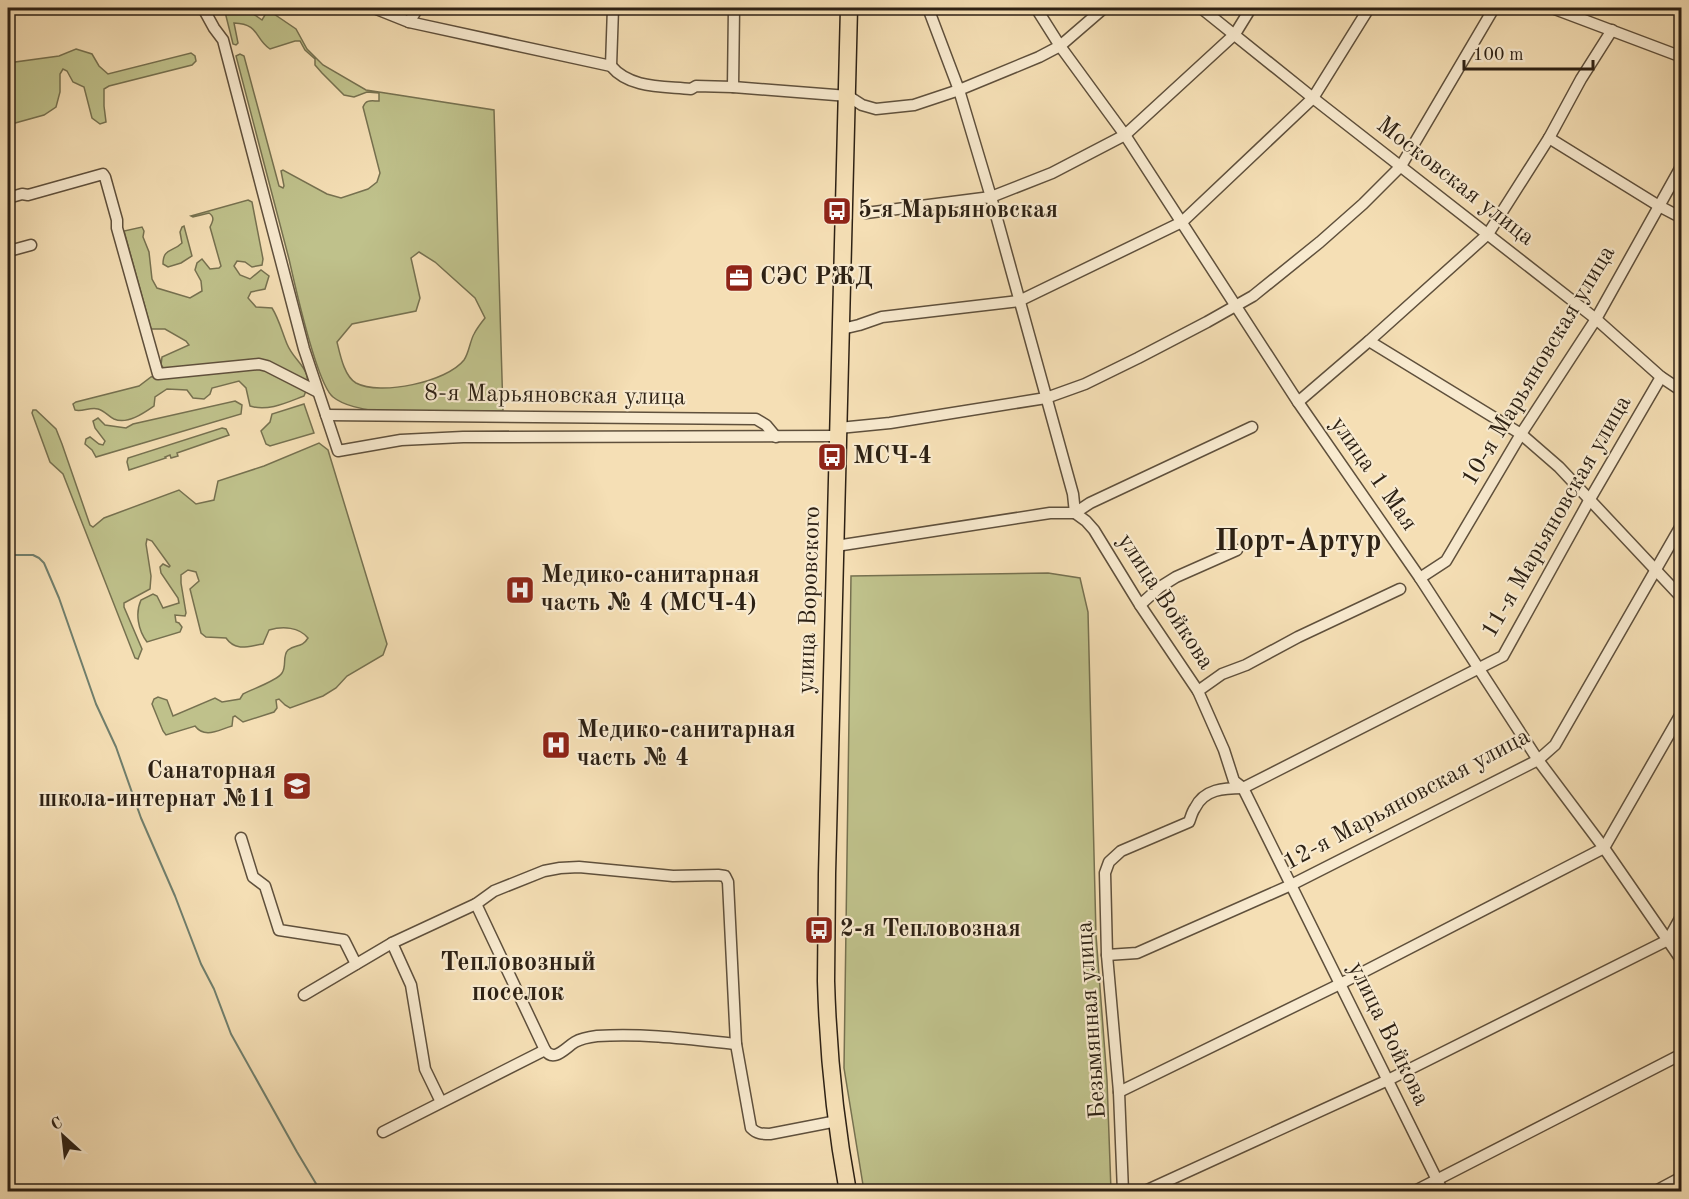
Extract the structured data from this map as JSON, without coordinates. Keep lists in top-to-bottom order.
{
  "streets": {
    "main road": ["улица Воровского"],
    "street": [
      "Московская улица",
      "10-я Марьяновская улица",
      "8-я Марьяновская улица",
      "улица 1 Мая",
      "11-я Марьяновская улица",
      "улица Войкова",
      "12-я Марьяновская улица",
      "Безымянная улица"
    ]
  },
  "crossings": [
    ["Московская улица", "10-я Марьяновская улица"],
    ["Московская улица", "8-я Марьяновская улица"],
    ["Московская улица", "11-я Марьяновская улица"],
    ["10-я Марьяновская улица", "улица 1 Мая"],
    ["8-я Марьяновская улица", "улица 1 Мая"],
    ["8-я Марьяновская улица", "улица Воровского"],
    ["улица 1 Мая", "11-я Марьяновская улица"],
    ["улица 1 Мая", "12-я Марьяновская улица"],
    ["11-я Марьяновская улица", "улица Войкова"],
    ["11-я Марьяновская улица", "Безымянная улица"],
    ["улица Войкова", "12-я Марьяновская улица"],
    ["12-я Марьяновская улица", "Безымянная улица"]
  ],
  "districts": ["Порт-Артур", "Тепловозный поселок"],
  "places": {
    "bus stop": ["5-я Марьяновская", "МСЧ-4", "2-я Тепловозная"],
    "office": ["СЭС РЖД"],
    "hospital": ["Медико-санитарная часть № 4 (МСЧ-4)", "Медико-санитарная часть № 4"],
    "school or university": ["Санаторная школа-интернат №11"]
  },
  "scale_bar": "100 m",
  "north": "top left"
}
